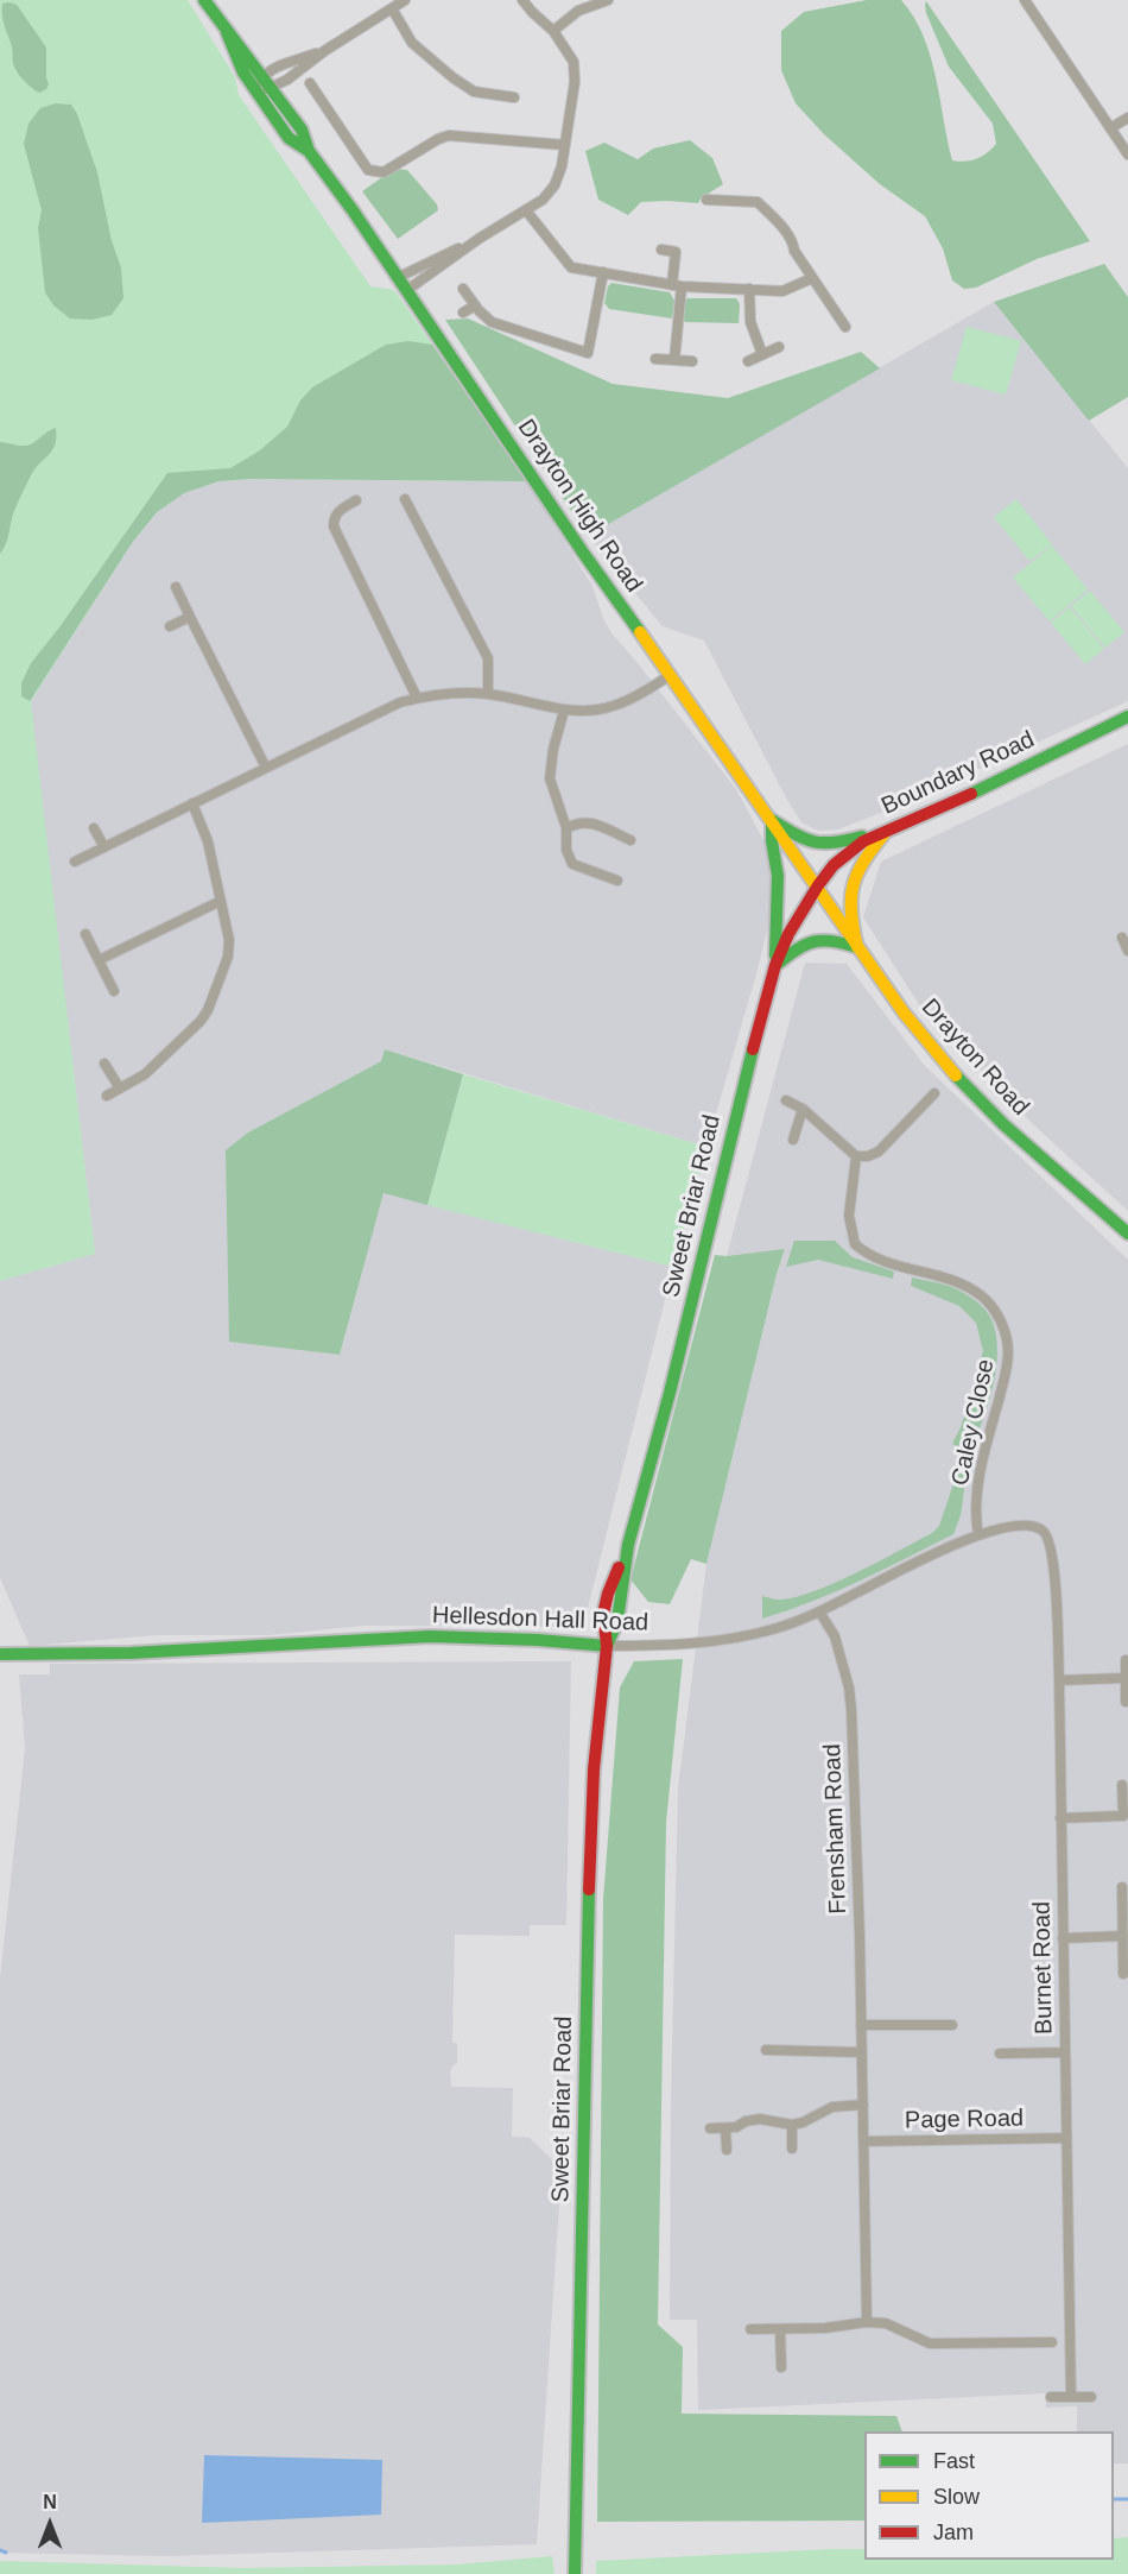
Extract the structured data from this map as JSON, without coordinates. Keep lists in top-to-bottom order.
{
  "streets": {
    "main road": [
      "Drayton High Road",
      "Boundary Road",
      "Drayton Road",
      "Sweet Briar Road",
      "Hellesdon Hall Road"
    ],
    "street": [
      "Caley Close",
      "Frensham Road",
      "Burnet Road",
      "Page Road"
    ]
  },
  "crossings": [
    ["Drayton High Road", "Boundary Road"],
    ["Drayton High Road", "Drayton Road"],
    ["Drayton High Road", "Sweet Briar Road"],
    ["Boundary Road", "Drayton Road"],
    ["Boundary Road", "Sweet Briar Road"],
    ["Drayton Road", "Sweet Briar Road"],
    ["Sweet Briar Road", "Hellesdon Hall Road"],
    ["Caley Close", "Hellesdon Hall Road"],
    ["Hellesdon Hall Road", "Frensham Road"],
    ["Hellesdon Hall Road", "Burnet Road"],
    ["Frensham Road", "Page Road"],
    ["Burnet Road", "Page Road"]
  ],
  "legend": ["Fast", "Slow", "Jam"],
  "north": "top"
}
